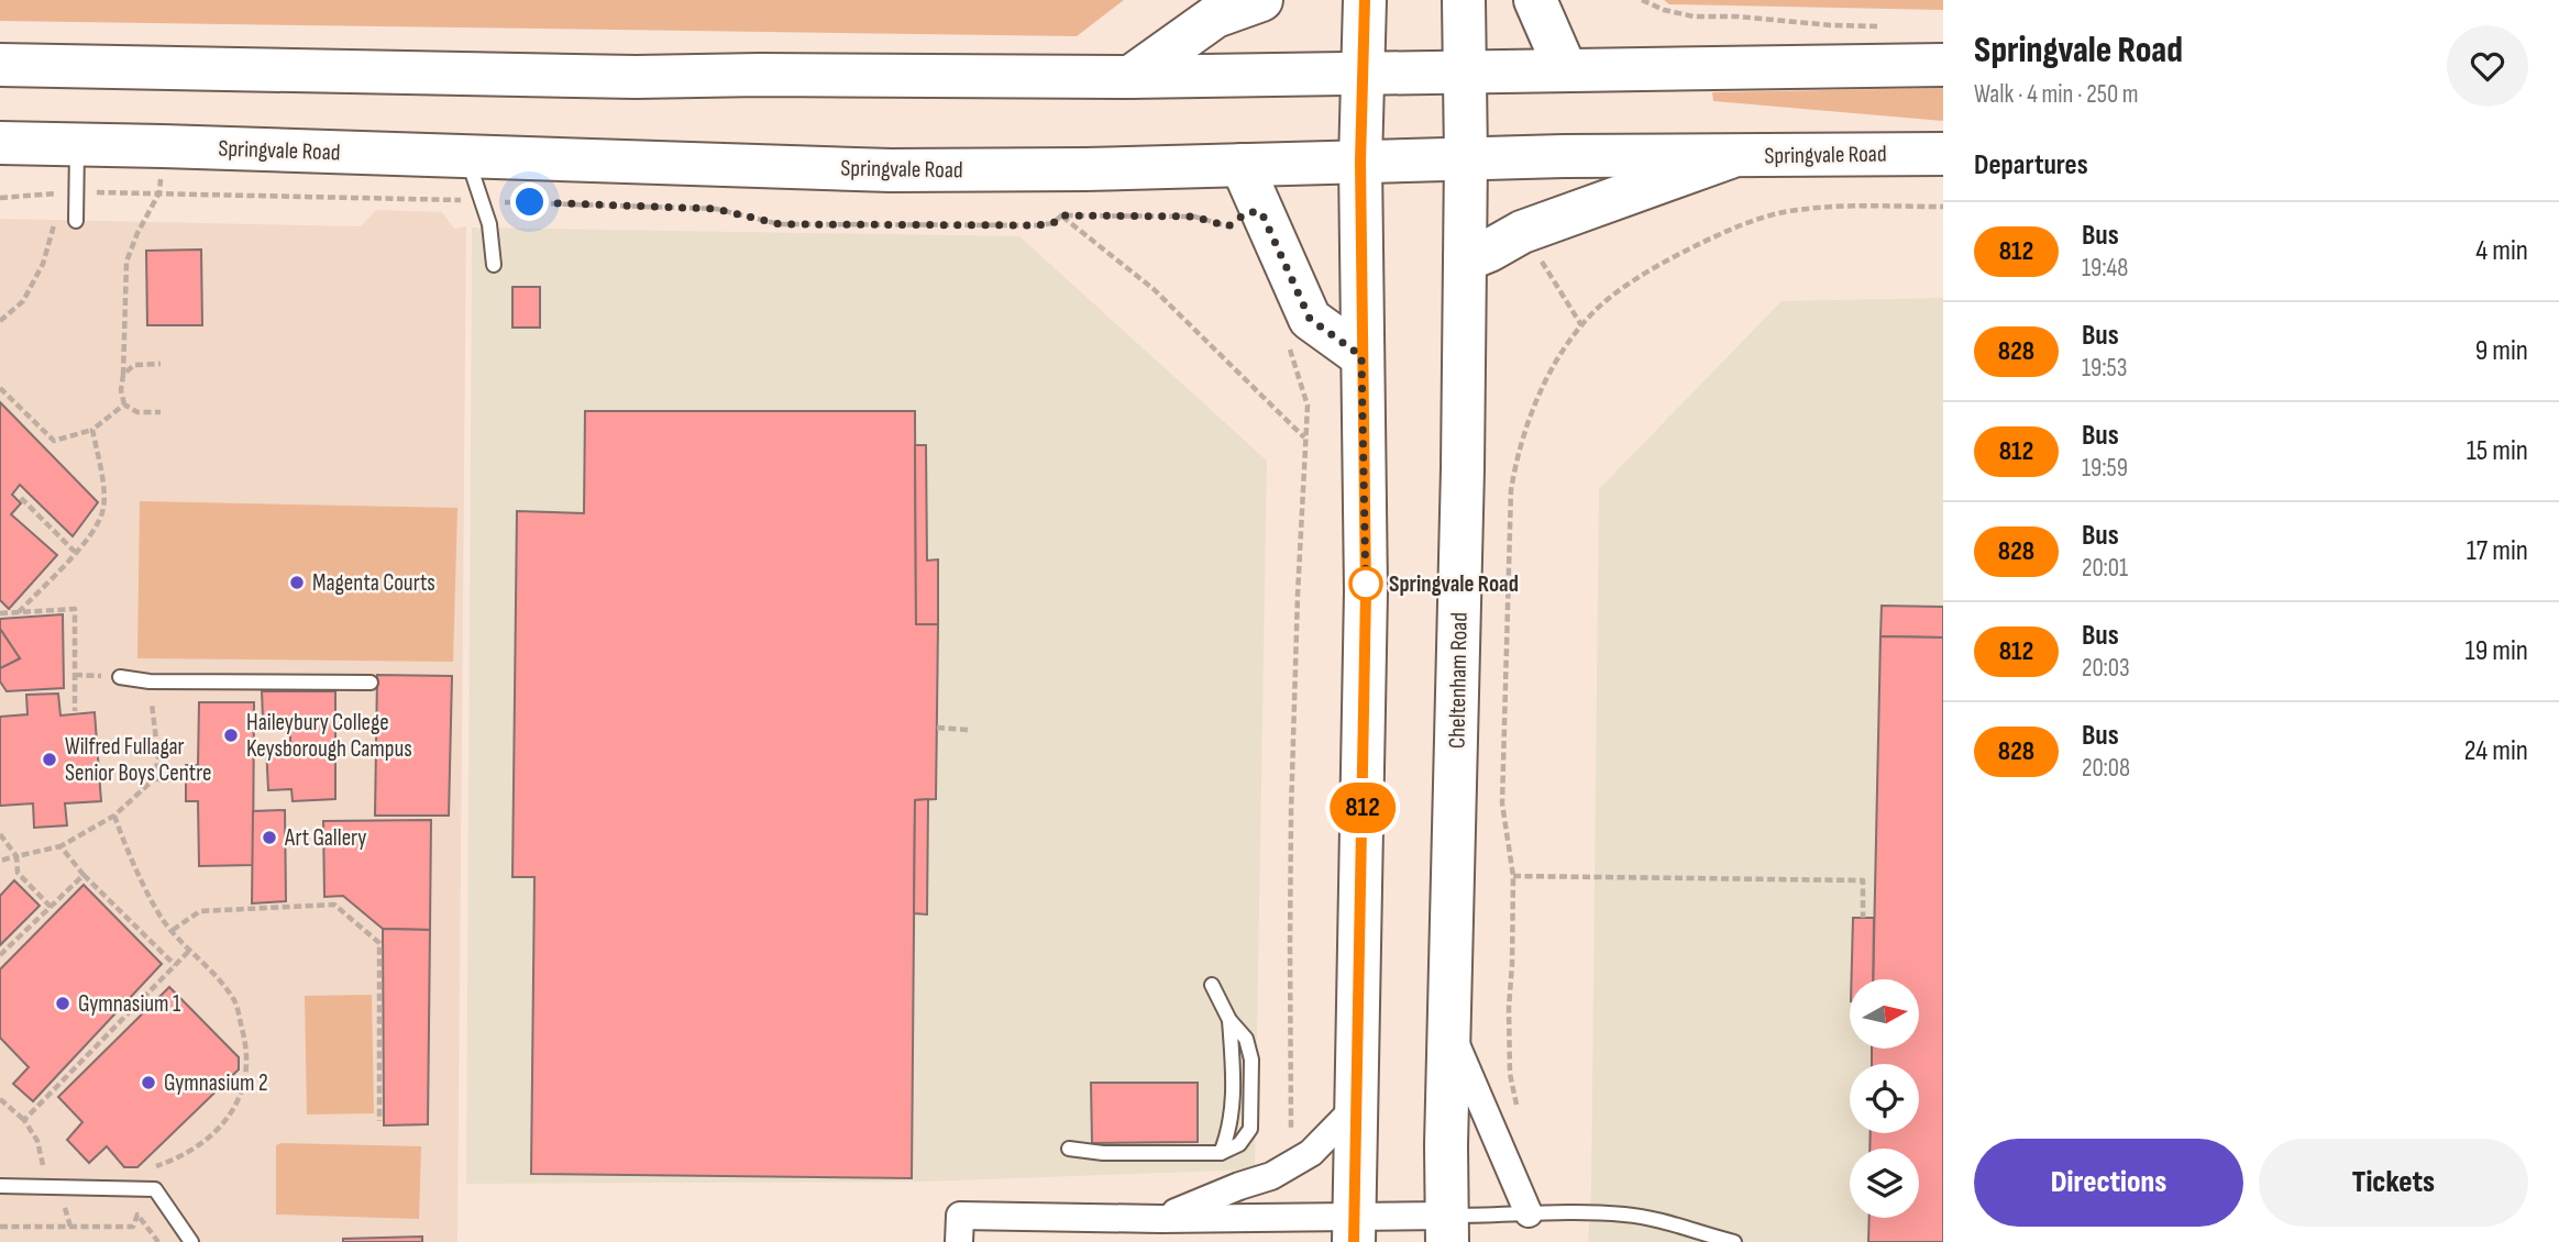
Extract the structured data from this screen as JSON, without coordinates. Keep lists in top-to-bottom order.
{
  "streets": {
    "main road": ["Springvale Road", "Cheltenham Road"]
  },
  "crossings": [
    ["Springvale Road", "Cheltenham Road"]
  ],
  "places": [
    "Magenta Courts",
    "Springvale Road",
    "Haileybury College Keysborough Campus",
    "Wilfred Fullagar Senior Boys Centre",
    "Art Gallery",
    "Gymnasium 1",
    "Gymnasium 2"
  ],
  "lines": ["bus line 812"],
  "north": "right",
  "page": {
    "on_map": "812",
    "heading": [
      ["Springvale Road", "Walk · 4 min · 250 m"],
      "Departures"
    ],
    "list": [
      {
        "mark": "812",
        "name": "Bus",
        "note": "19:48",
        "value": "4 min"
      },
      {
        "mark": "828",
        "name": "Bus",
        "note": "19:53",
        "value": "9 min"
      },
      {
        "mark": "812",
        "name": "Bus",
        "note": "19:59",
        "value": "15 min"
      },
      {
        "mark": "828",
        "name": "Bus",
        "note": "20:01",
        "value": "17 min"
      },
      {
        "mark": "812",
        "name": "Bus",
        "note": "20:03",
        "value": "19 min"
      },
      {
        "mark": "828",
        "name": "Bus",
        "note": "20:08",
        "value": "24 min"
      }
    ],
    "buttons": ["Directions", "Tickets"]
  }
}
